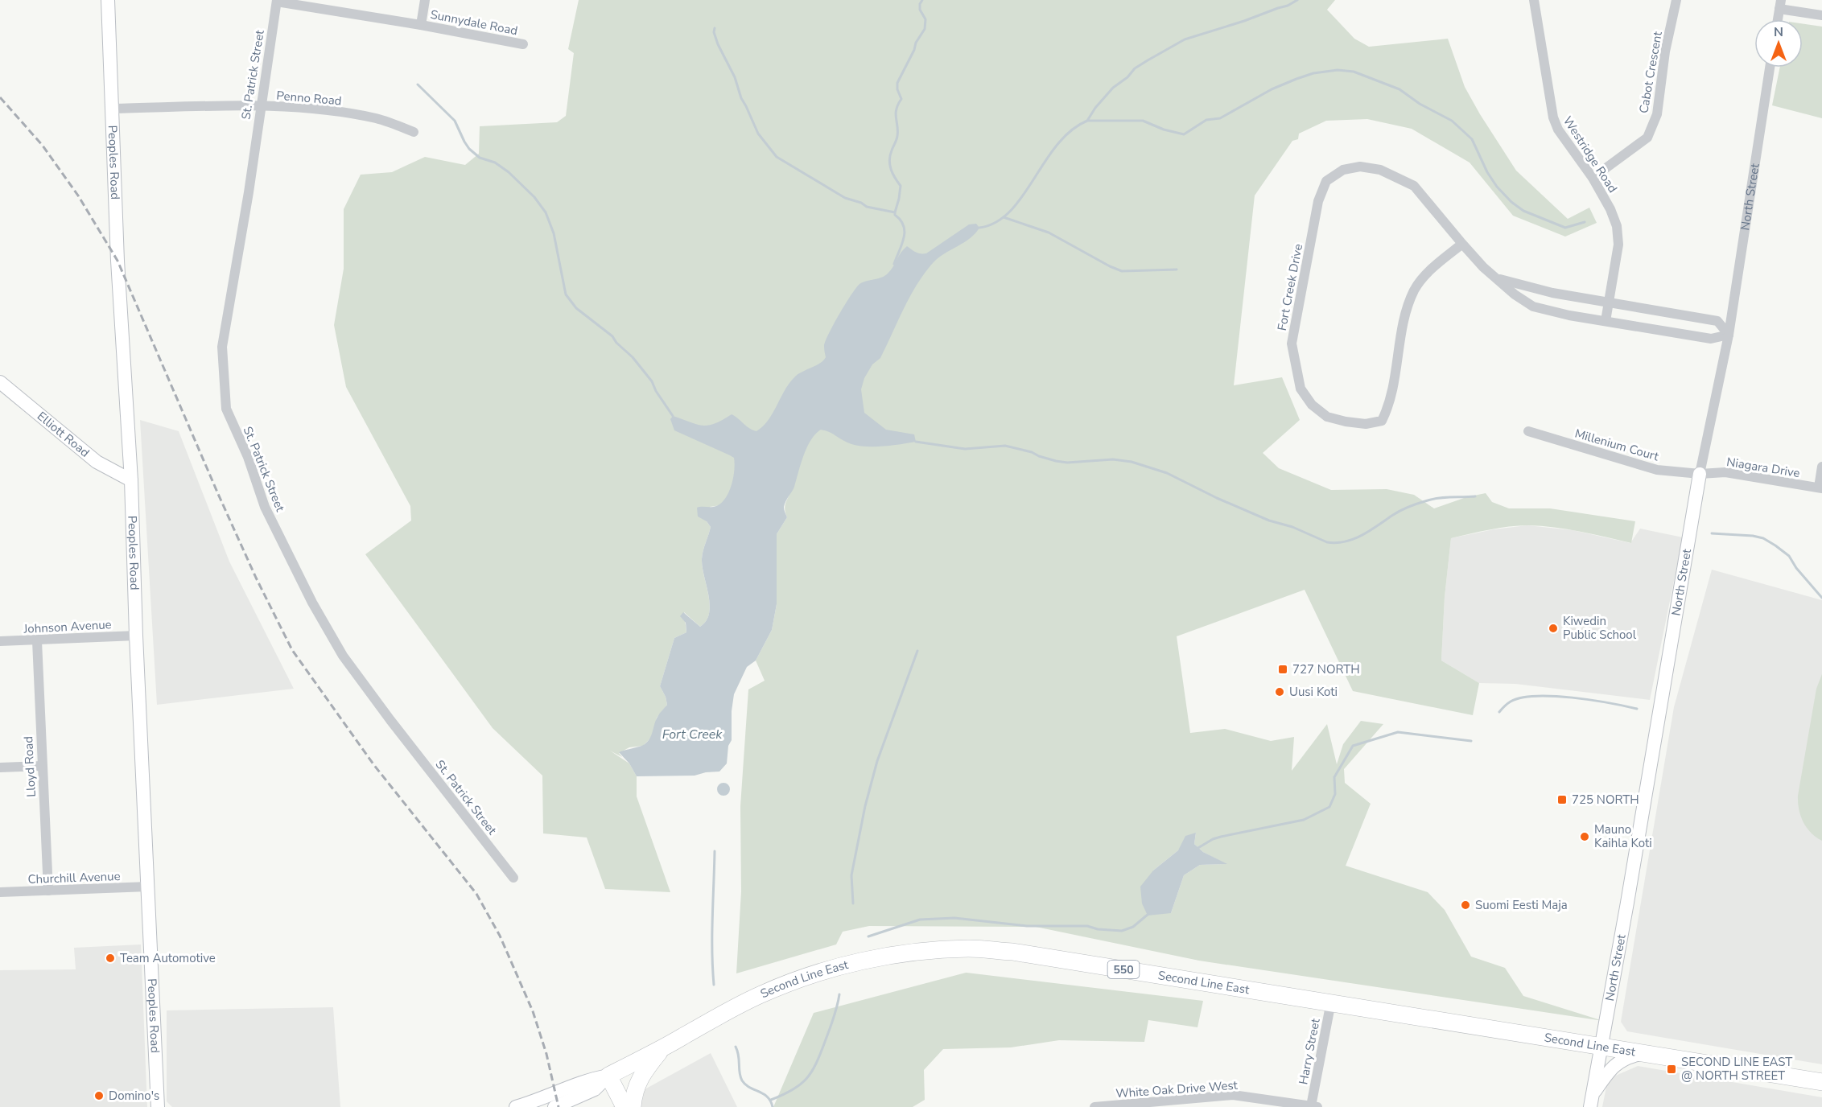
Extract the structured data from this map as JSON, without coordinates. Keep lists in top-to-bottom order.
{
  "streets": {
    "highway": ["550", "Second Line East"],
    "main road": ["Peoples Road", "North Street", "Elliott Road"],
    "street": [
      "Sunnydale Road",
      "Cabot Crescent",
      "St. Patrick Street",
      "Penno Road",
      "Westridge Road",
      "Fort Creek Drive",
      "Millenium Court",
      "Niagara Drive",
      "Johnson Avenue",
      "Lloyd Road",
      "Churchill Avenue",
      "Harry Street",
      "White Oak Drive West"
    ]
  },
  "crossings": [
    ["Sunnydale Road", "St. Patrick Street"],
    ["Cabot Crescent", "Westridge Road"],
    ["St. Patrick Street", "Penno Road"],
    ["Penno Road", "Peoples Road"],
    ["Westridge Road", "Fort Creek Drive"],
    ["Peoples Road", "Elliott Road"],
    ["Peoples Road", "Johnson Avenue"],
    ["Peoples Road", "Churchill Avenue"],
    ["North Street", "Fort Creek Drive"],
    ["North Street", "Millenium Court"],
    ["North Street", "Niagara Drive"],
    ["North Street", "Second Line East"],
    ["Millenium Court", "Niagara Drive"],
    ["Johnson Avenue", "Lloyd Road"],
    ["Lloyd Road", "Churchill Avenue"],
    ["Second Line East", "Harry Street"],
    ["Harry Street", "White Oak Drive West"]
  ],
  "water": ["Fort Creek"],
  "places": {
    "other": [
      "Kiwedin Public School",
      "Uusi Koti",
      "Mauno Kaihla Koti",
      "Suomi Eesti Maja",
      "Team Automotive",
      "Domino's"
    ],
    "transit": ["727 NORTH", "725 NORTH", "SECOND LINE EAST @ NORTH STREET"]
  },
  "north": "top"
}
